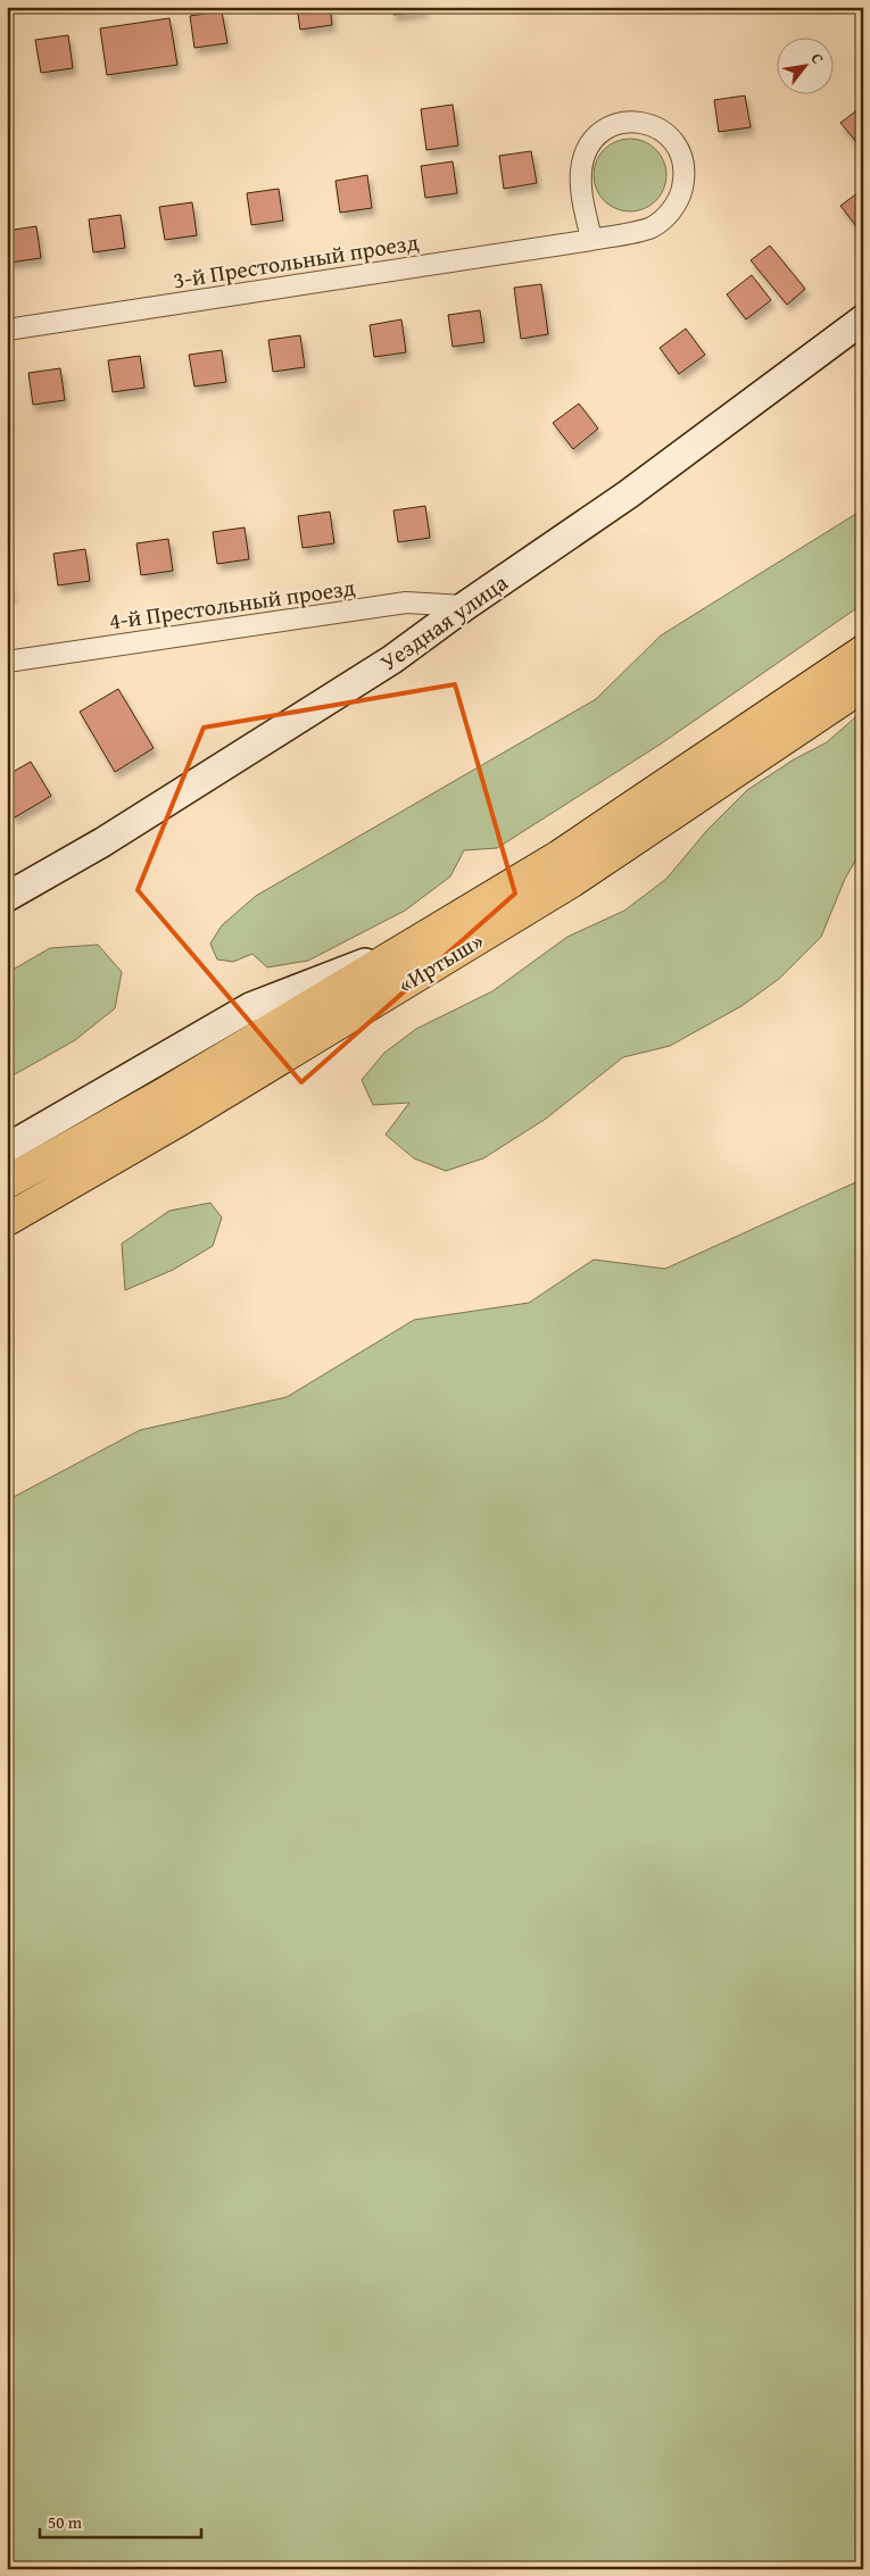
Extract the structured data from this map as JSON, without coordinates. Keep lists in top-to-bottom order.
{
  "streets": {
    "highway": ["«Иртыш»"],
    "street": ["3-й Престольный проезд", "4-й Престольный проезд", "Уездная улица"]
  },
  "crossings": [
    ["4-й Престольный проезд", "Уездная улица"]
  ],
  "scale_bar": "50 m",
  "north": "top right"
}
